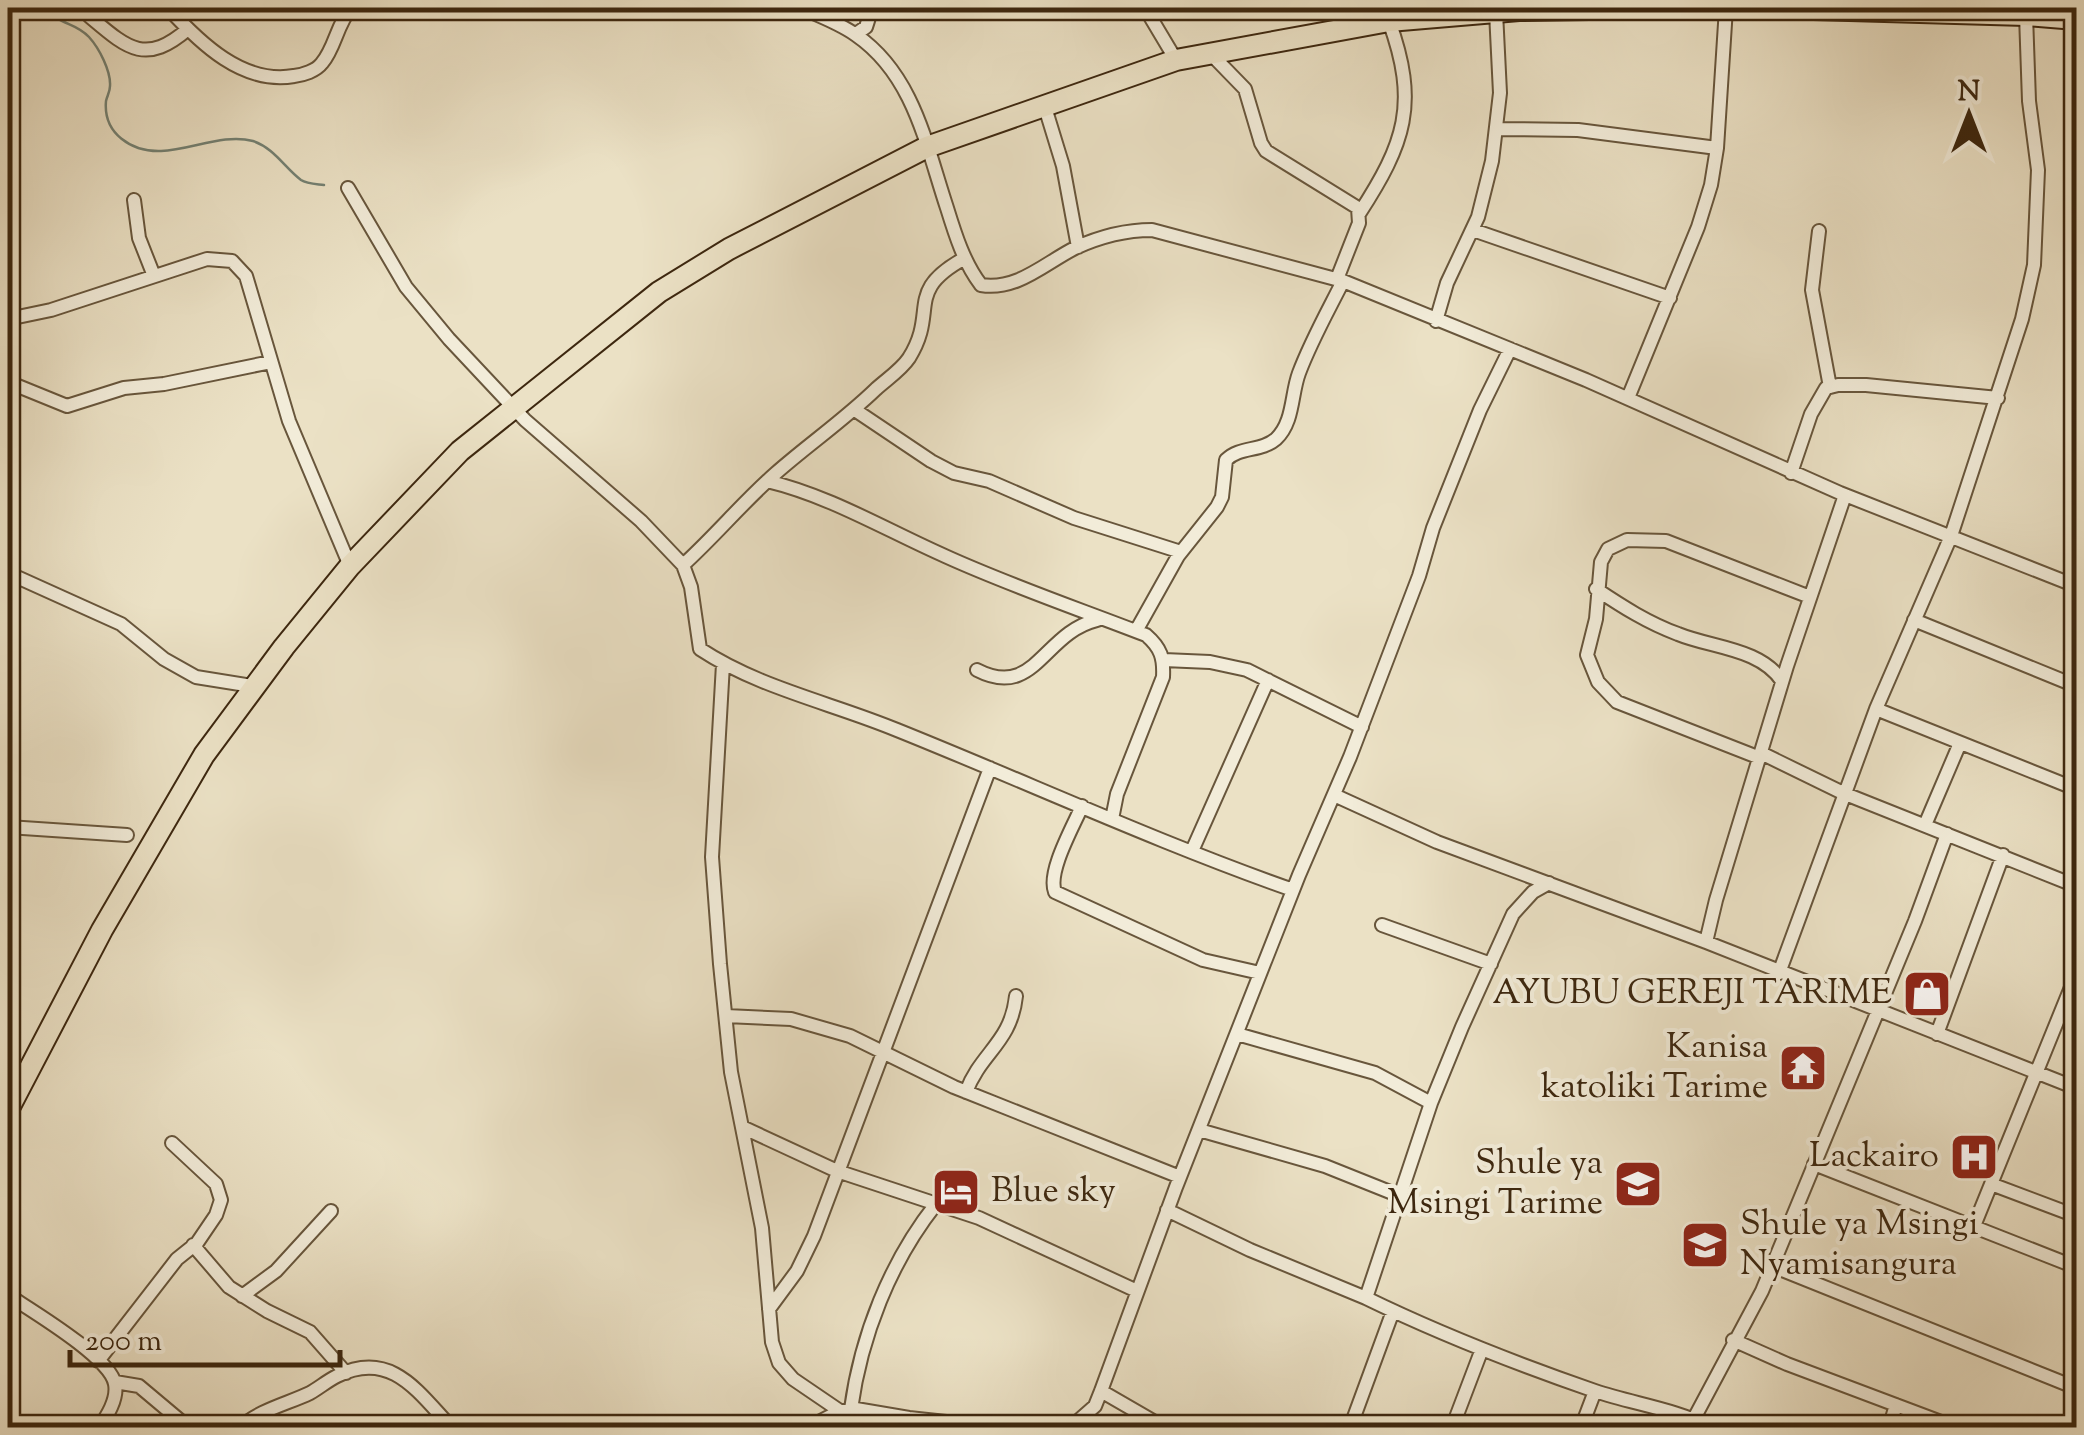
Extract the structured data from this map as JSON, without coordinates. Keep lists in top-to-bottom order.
{
  "places": {
    "shop": ["AYUBU GEREJI TARIME"],
    "temple": ["Kanisa katoliki Tarime"],
    "hospital": ["Lackairo"],
    "school or university": ["Shule ya Msingi Tarime", "Shule ya Msingi Nyamisangura"],
    "hotel": ["Blue sky"]
  },
  "scale_bar": "200 m",
  "north": "top"
}
